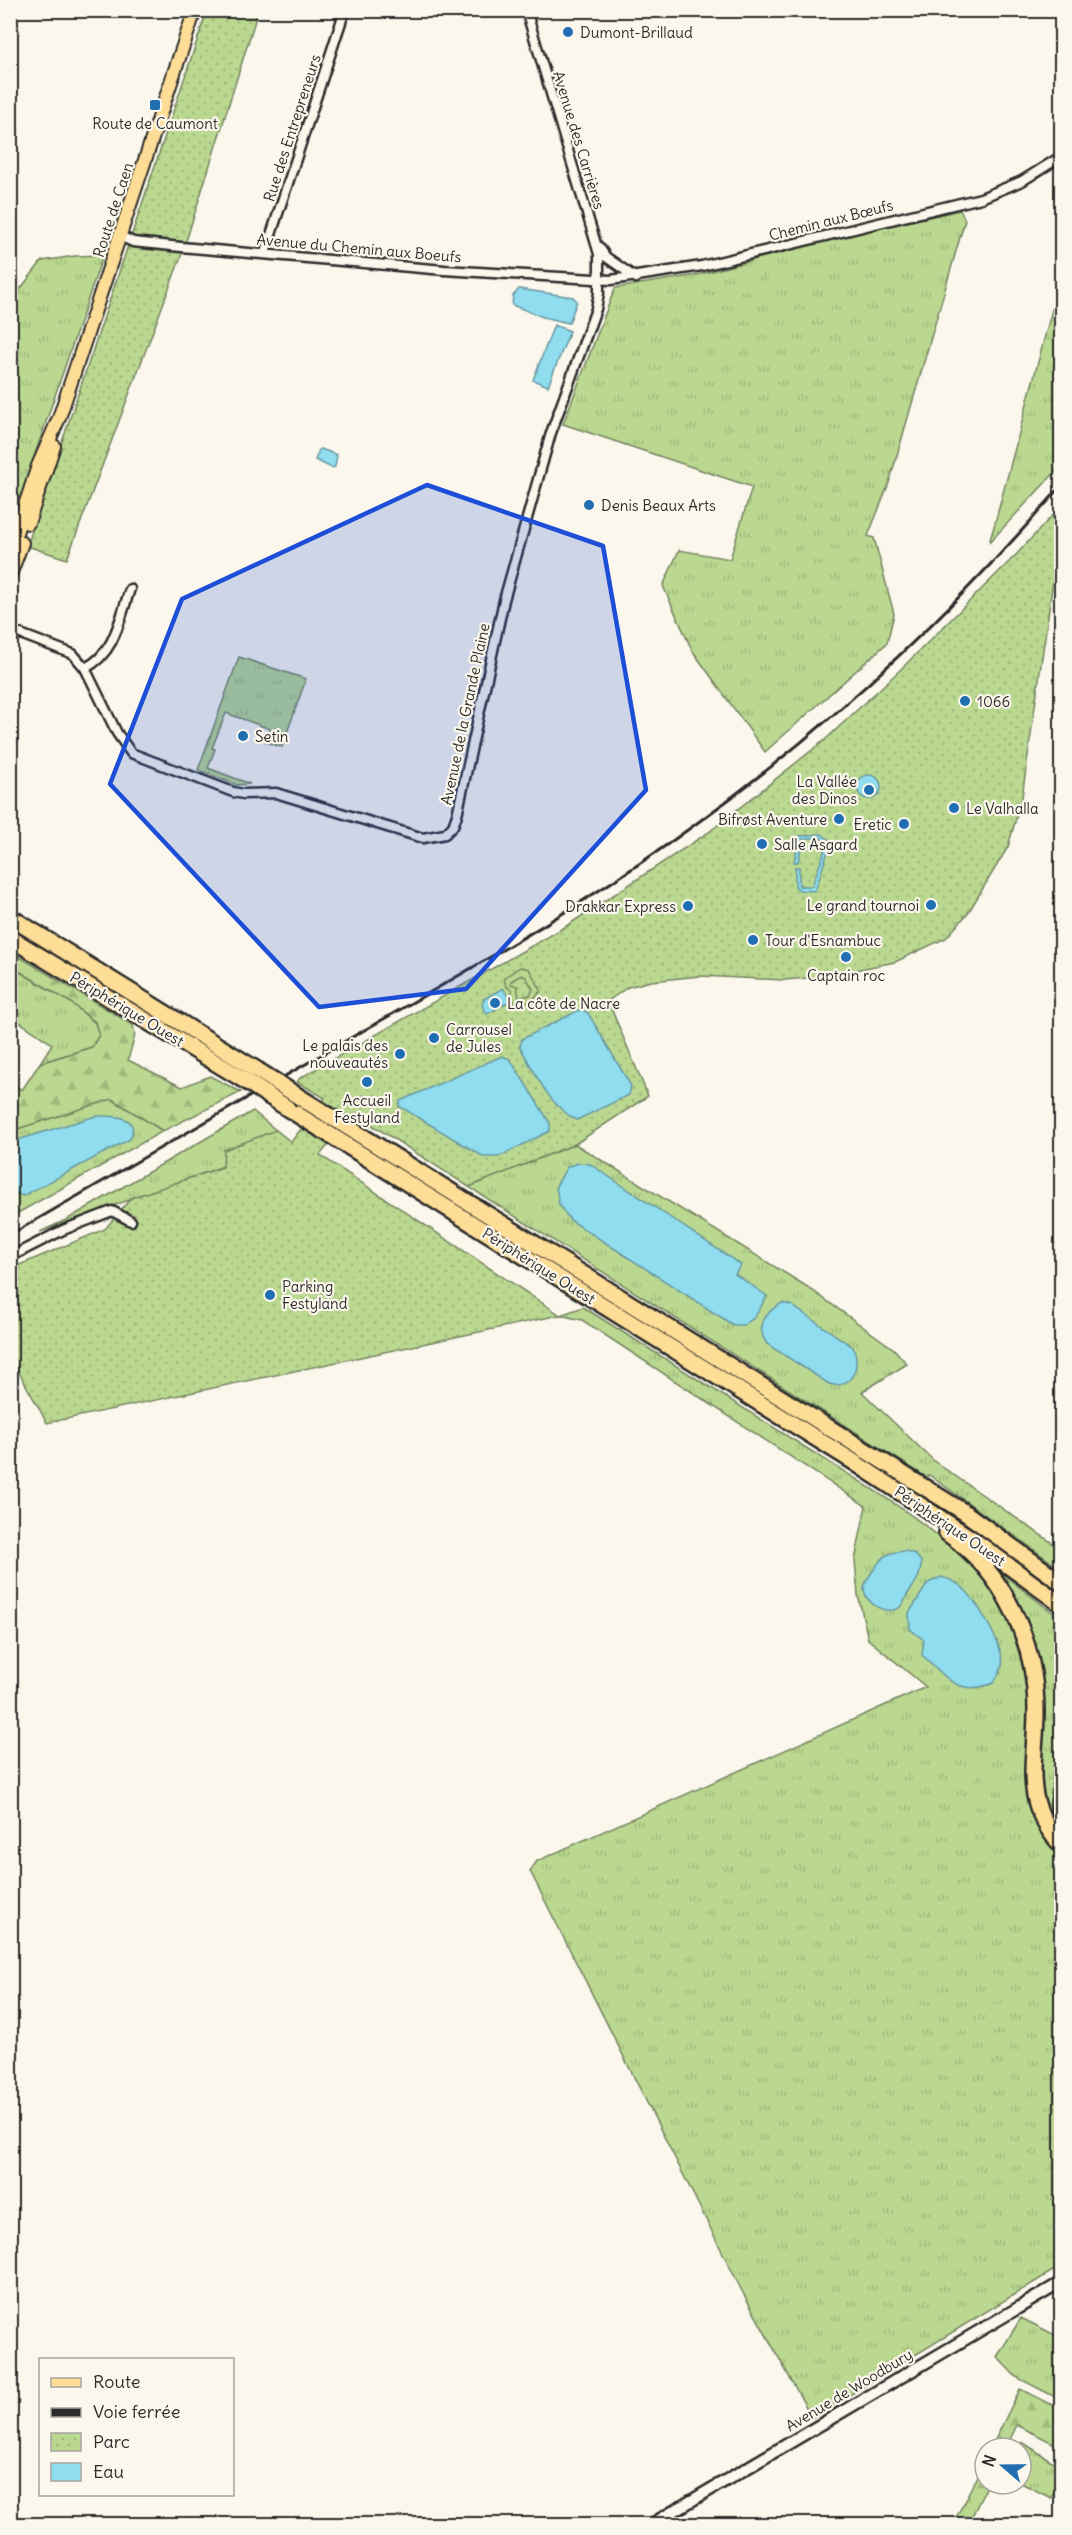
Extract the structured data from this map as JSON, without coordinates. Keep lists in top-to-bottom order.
{
  "streets": {
    "highway": ["Périphérique Ouest"],
    "main road": ["Route de Caen"],
    "street": [
      "Rue des Entrepreneurs",
      "Avenue des Carrières",
      "Chemin aux Bœufs",
      "Avenue du Chemin aux Boeufs",
      "Avenue de la Grande Plaine",
      "Avenue de Woodbury"
    ]
  },
  "crossings": [
    ["Rue des Entrepreneurs", "Avenue du Chemin aux Boeufs"],
    ["Avenue des Carrières", "Chemin aux Bœufs"],
    ["Avenue des Carrières", "Avenue du Chemin aux Boeufs"],
    ["Avenue des Carrières", "Avenue de la Grande Plaine"],
    ["Route de Caen", "Avenue du Chemin aux Boeufs"],
    ["Chemin aux Bœufs", "Avenue du Chemin aux Boeufs"],
    ["Chemin aux Bœufs", "Avenue de la Grande Plaine"],
    ["Avenue du Chemin aux Boeufs", "Avenue de la Grande Plaine"]
  ],
  "places": {
    "other": [
      "Dumont-Brillaud",
      "Denis Beaux Arts",
      "1066",
      "Setin",
      "La Vallée des Dinos",
      "Le Valhalla",
      "Bifrøst Aventure",
      "Eretic",
      "Salle Asgard",
      "Le grand tournoi",
      "Drakkar Express",
      "Tour d'Esnambuc",
      "Captain roc",
      "La côte de Nacre",
      "Carrousel de Jules",
      "Le palais des nouveautés",
      "Accueil Festyland",
      "Parking Festyland"
    ],
    "transit": ["Route de Caumont"]
  },
  "legend": [
    "Route",
    "Voie ferrée",
    "Parc",
    "Eau"
  ],
  "north": "left"
}
